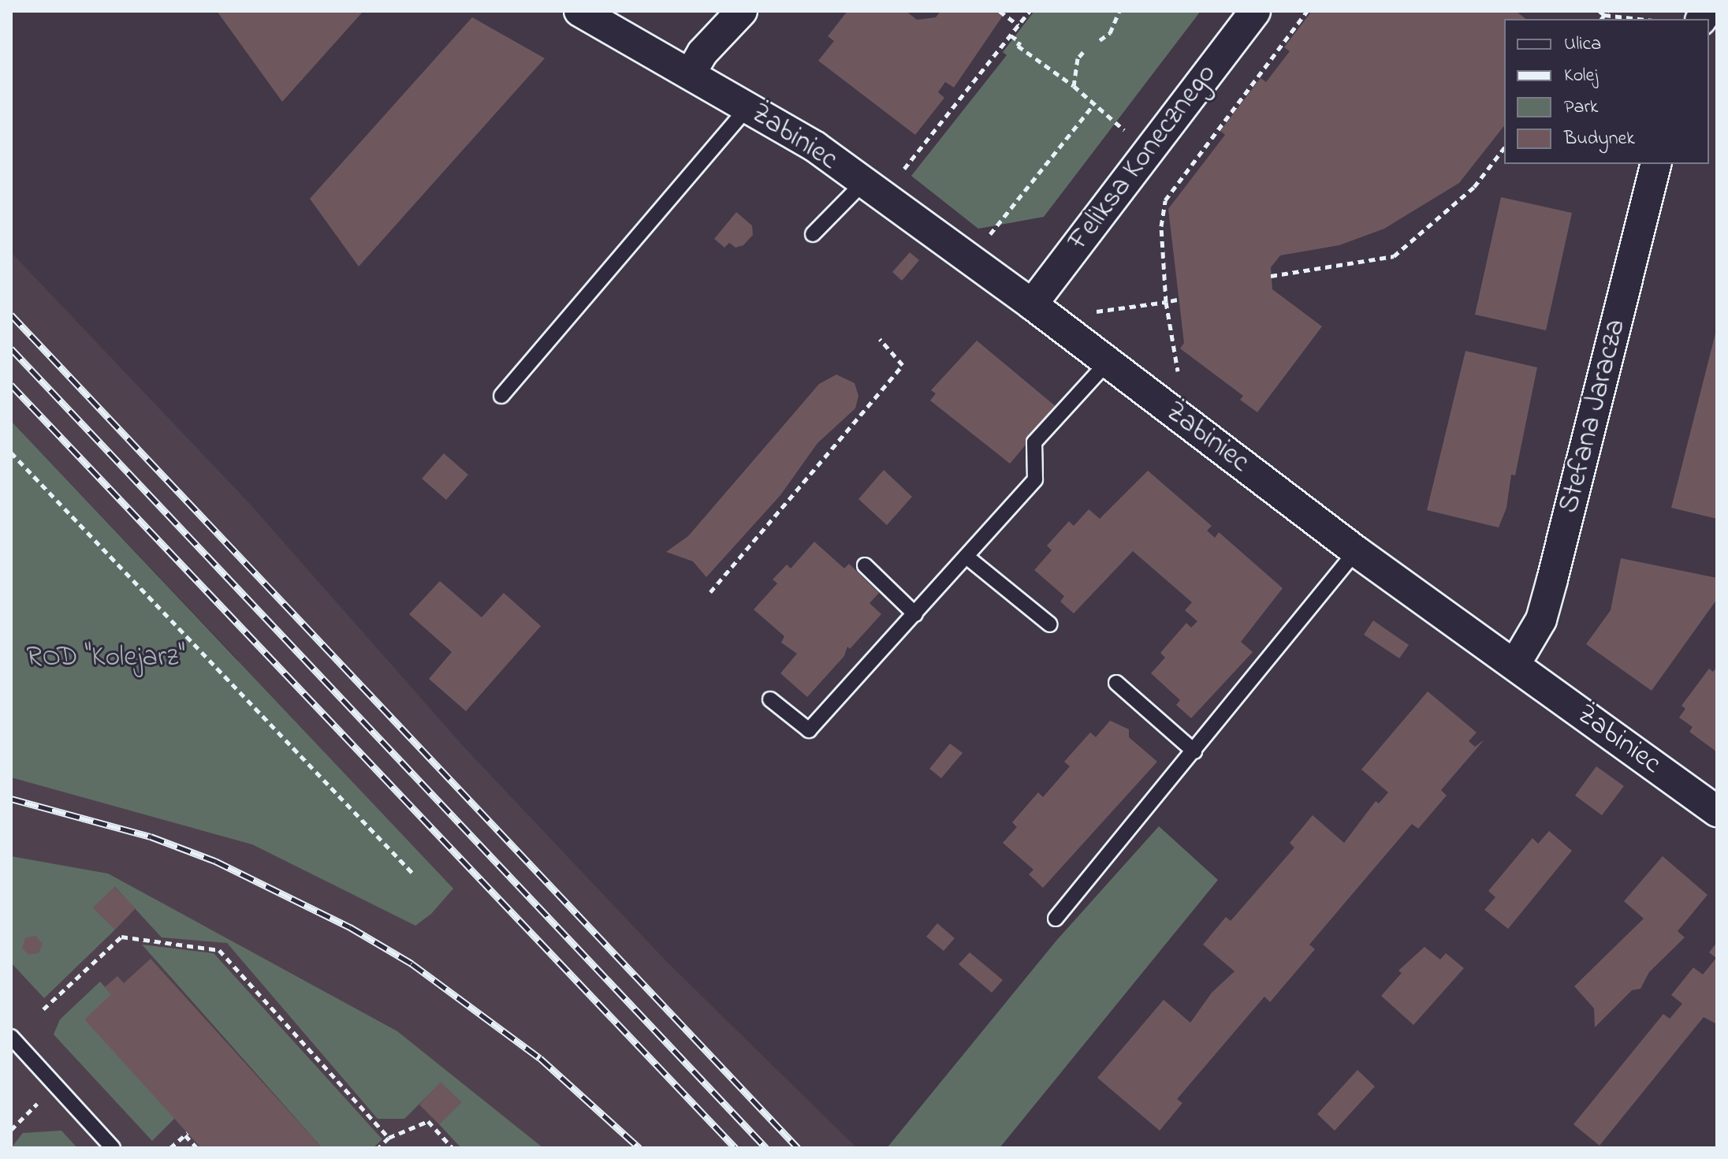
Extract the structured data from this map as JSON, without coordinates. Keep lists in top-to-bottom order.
{
  "streets": {
    "street": ["Żabiniec", "Feliksa Konecznego", "Stefana Jaracza"]
  },
  "crossings": [
    ["Żabiniec", "Feliksa Konecznego"],
    ["Żabiniec", "Stefana Jaracza"]
  ],
  "parks": ["ROD \"Kolejarz\""],
  "legend": [
    "Ulica",
    "Kolej",
    "Park",
    "Budynek"
  ]
}
